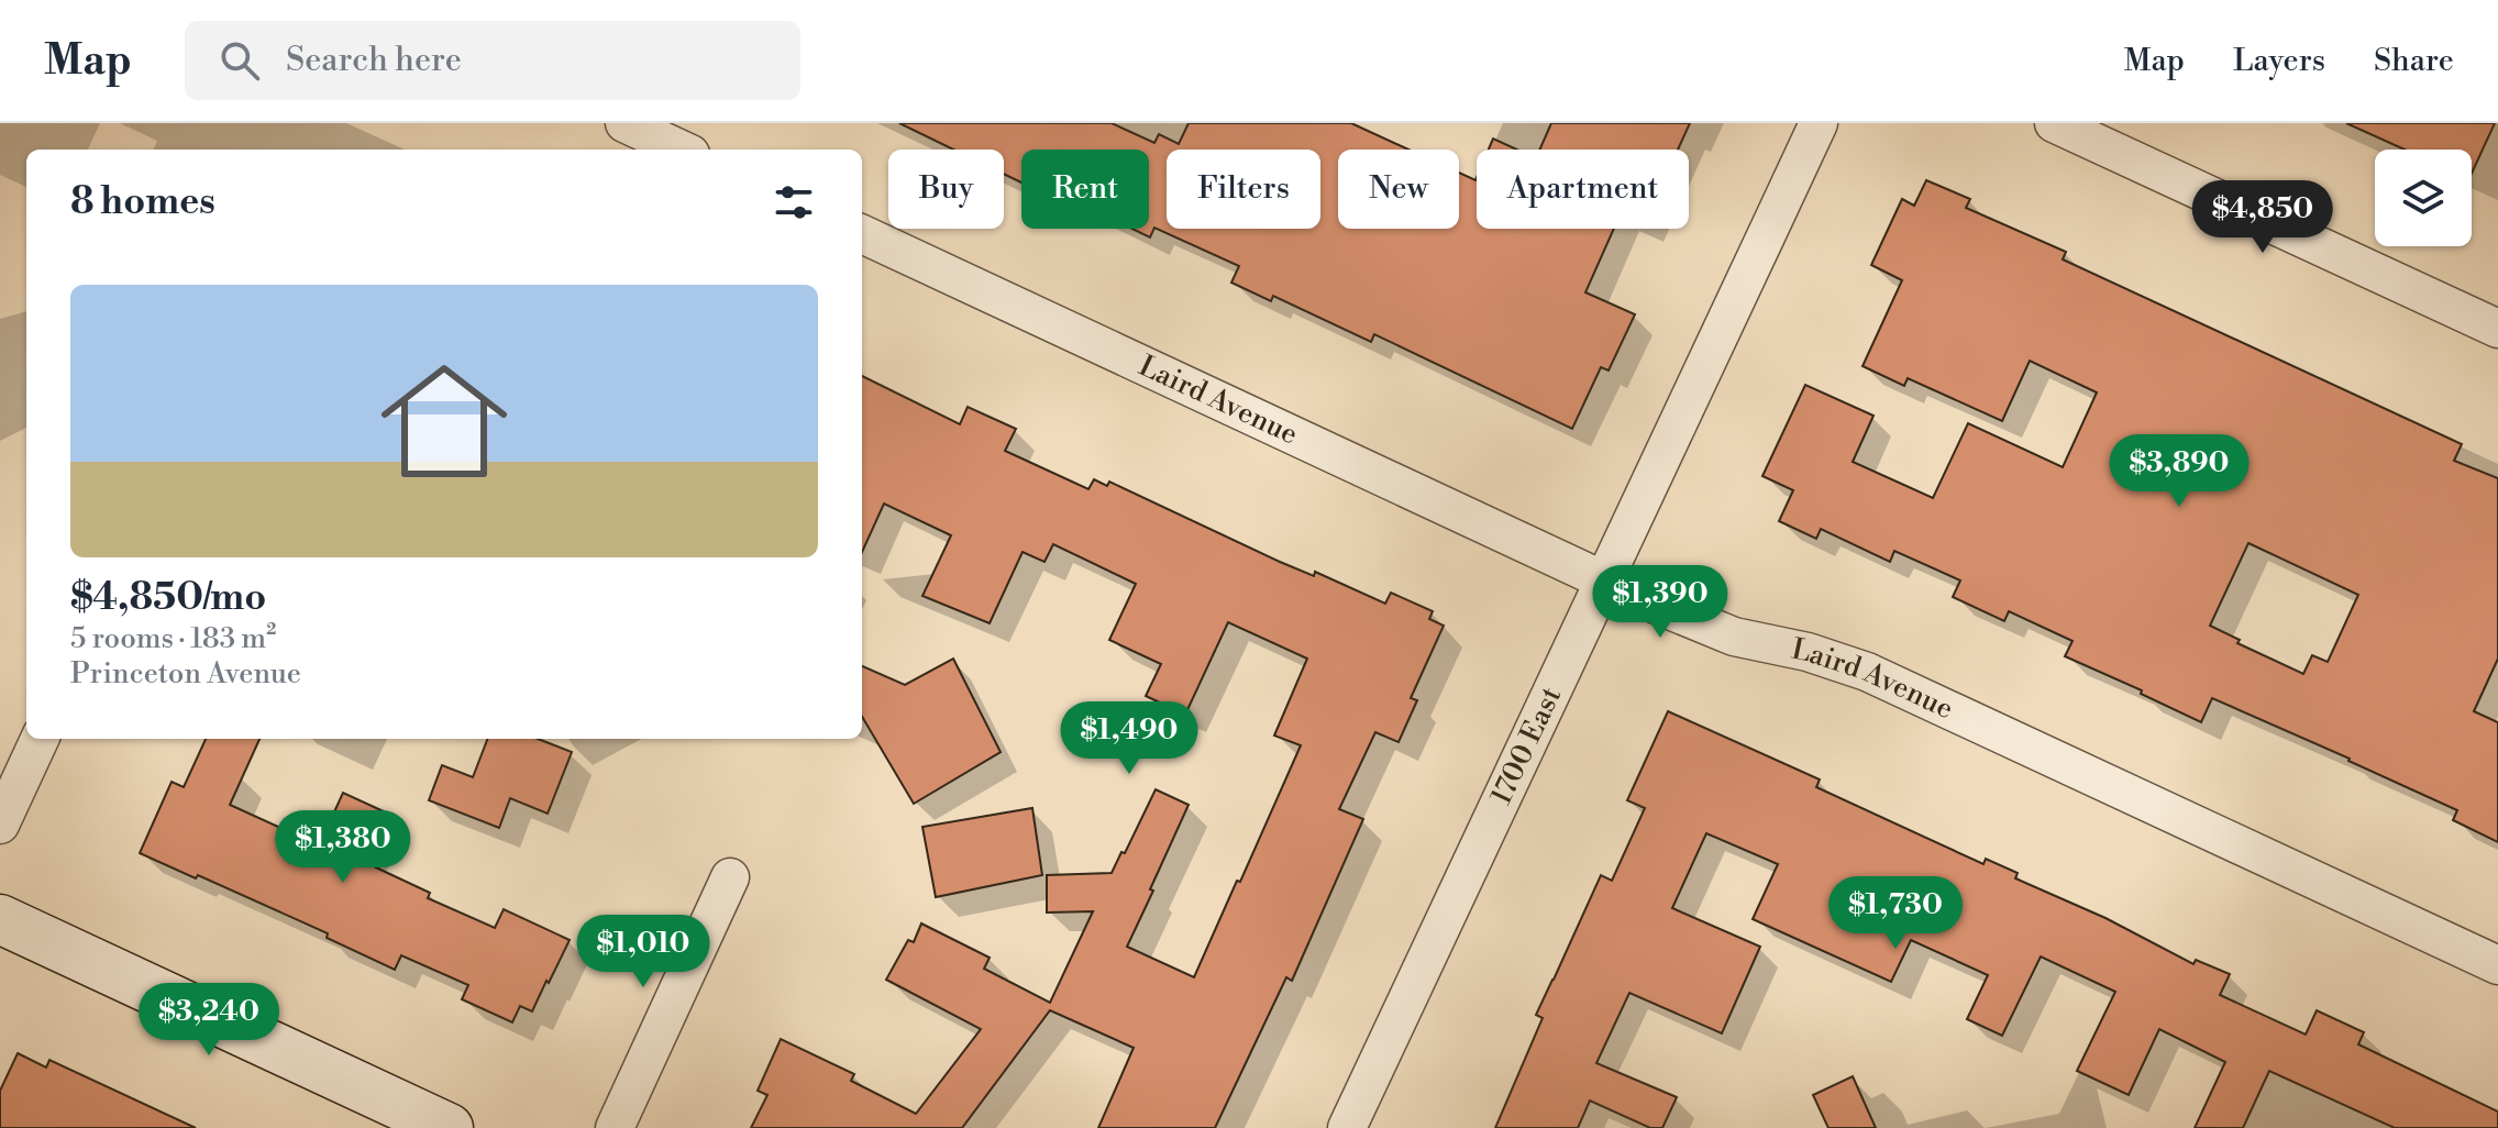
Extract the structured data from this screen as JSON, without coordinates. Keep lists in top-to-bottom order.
{
  "streets": {
    "street": ["Laird Avenue", "1700 East"]
  },
  "crossings": [
    ["Laird Avenue", "1700 East"]
  ],
  "page": {
    "header": "Map",
    "search": "Search here",
    "nav": ["Map", "Layers", "Share"],
    "chip": [
      "Buy",
      "Rent",
      "Filters",
      "New",
      "Apartment"
    ],
    "heading": "8 homes",
    "price": [
      "$4,850",
      "$3,890",
      "$1,390",
      "$1,490",
      "$1,380",
      "$1,730",
      "$1,010",
      "$3,240"
    ],
    "list": [
      {
        "name": "$4,850/mo",
        "note": "5 rooms · 183 m² · Princeton Avenue"
      }
    ]
  }
}
